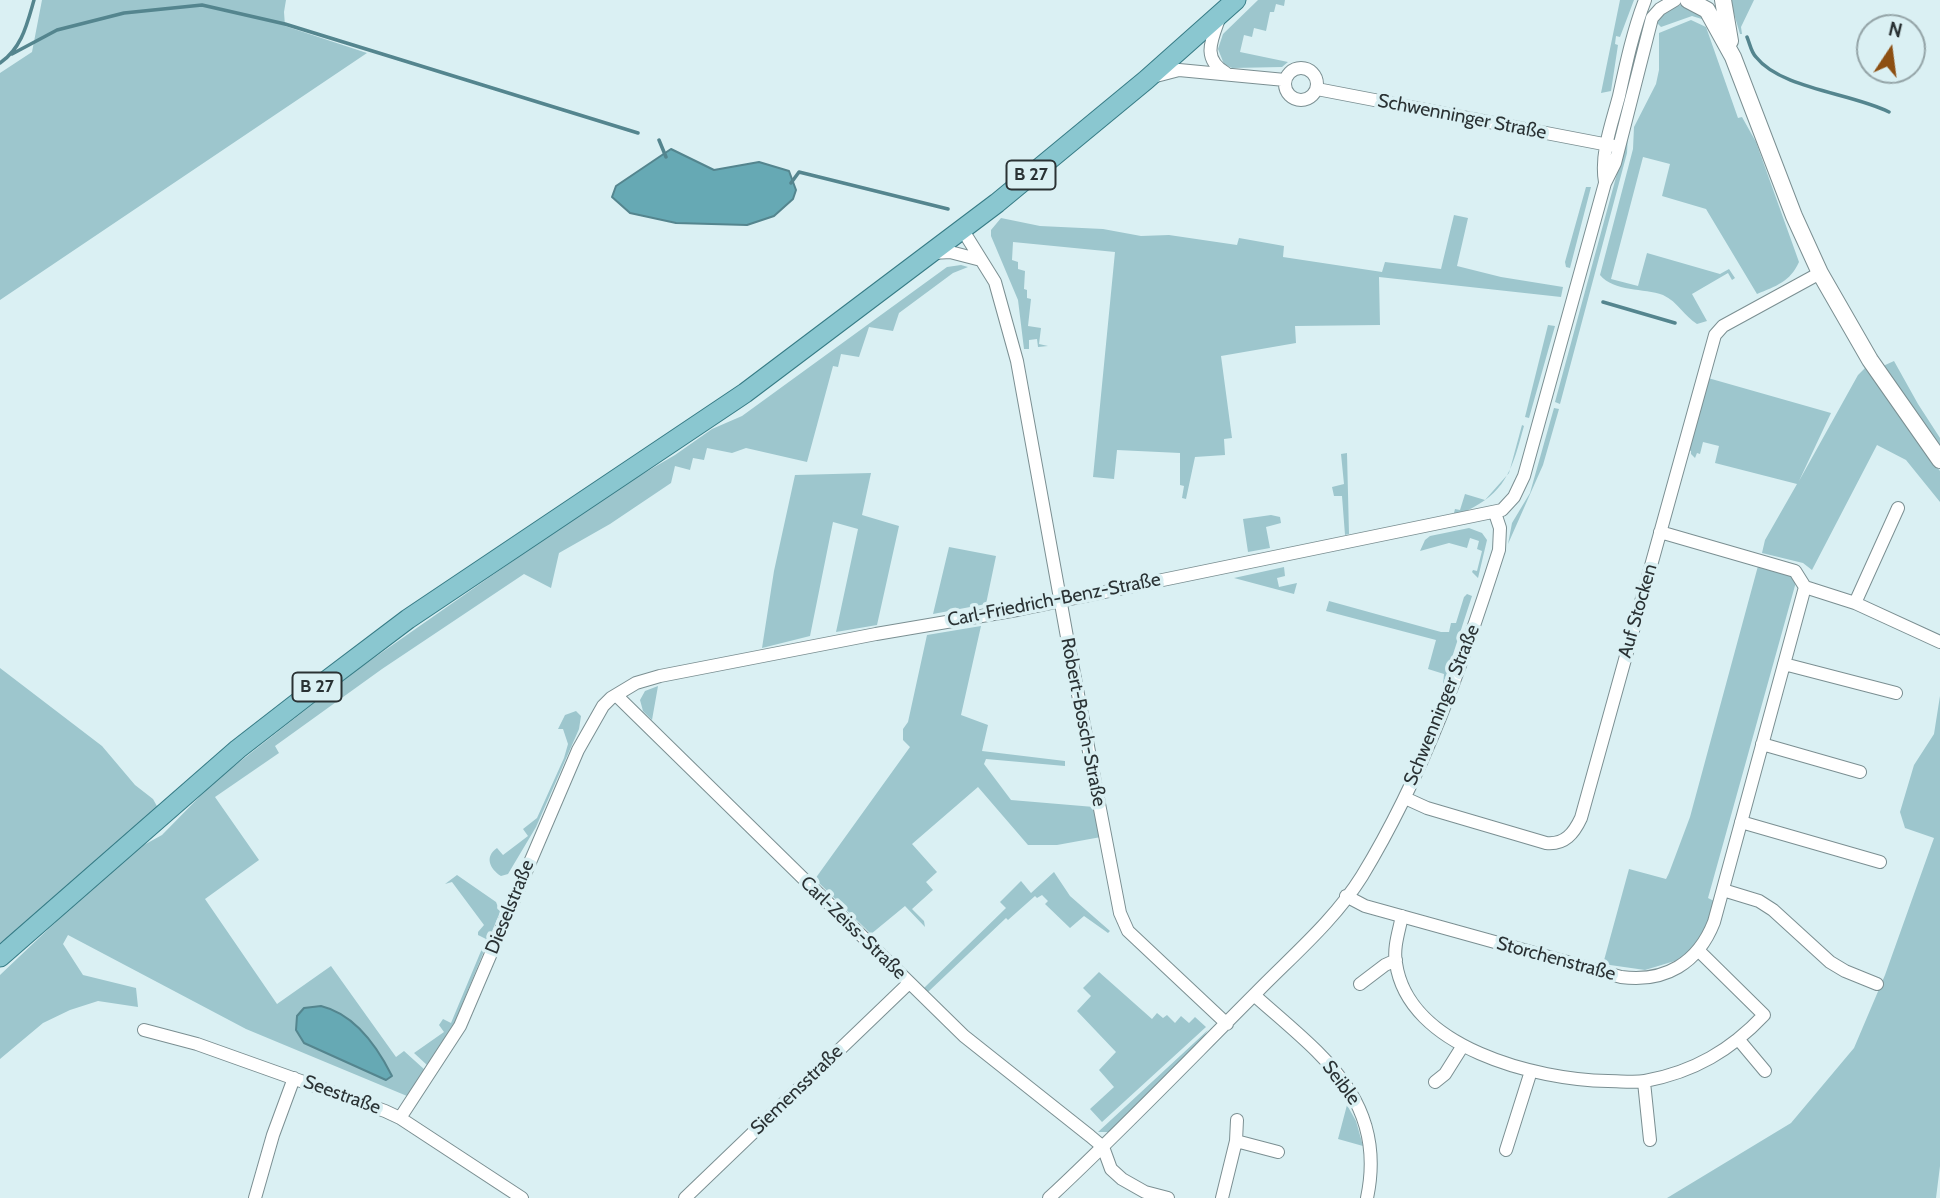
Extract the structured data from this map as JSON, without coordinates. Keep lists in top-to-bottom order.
{
  "streets": {
    "main road": ["B 27"],
    "street": [
      "Schwenninger Straße",
      "Carl-Friedrich-Benz-Straße",
      "Auf Stocken",
      "Robert-Bosch-Straße",
      "Dieselstraße",
      "Carl-Zeiss-Straße",
      "Storchenstraße",
      "Seible",
      "Siemensstraße",
      "Seestraße"
    ]
  },
  "crossings": [
    ["Schwenninger Straße", "Carl-Friedrich-Benz-Straße"],
    ["Schwenninger Straße", "Auf Stocken"],
    ["Schwenninger Straße", "Robert-Bosch-Straße"],
    ["Schwenninger Straße", "Carl-Zeiss-Straße"],
    ["Schwenninger Straße", "Storchenstraße"],
    ["Schwenninger Straße", "Seible"],
    ["B 27", "Robert-Bosch-Straße"],
    ["Carl-Friedrich-Benz-Straße", "Robert-Bosch-Straße"],
    ["Carl-Friedrich-Benz-Straße", "Dieselstraße"],
    ["Carl-Friedrich-Benz-Straße", "Carl-Zeiss-Straße"],
    ["Dieselstraße", "Carl-Zeiss-Straße"],
    ["Dieselstraße", "Seestraße"],
    ["Carl-Zeiss-Straße", "Siemensstraße"]
  ],
  "north": "top"
}
